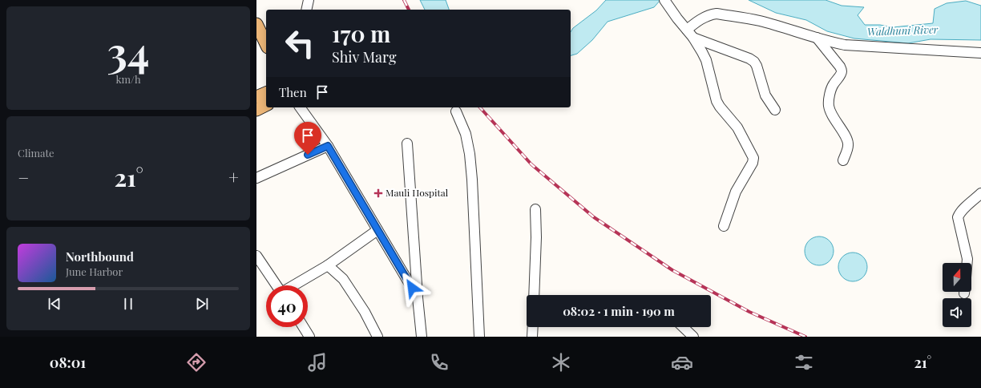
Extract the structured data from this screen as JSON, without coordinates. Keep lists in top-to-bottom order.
{
  "water": ["Waldhuni River"],
  "places": {
    "health": ["Mauli Hospital"]
  },
  "north": "top",
  "page": {
    "tile": [
      ["34", "km/h"],
      "Climate"
    ],
    "turn": ["170 m", "Shiv Marg"],
    "then": "Then",
    "heat": ["−", "21°", "+"],
    "song": ["Northbound", "June Harbor"],
    "limit": "40",
    "trip": "08:02 · 1 min · 190 m",
    "tabs": ["08:01", "21°"]
  }
}
